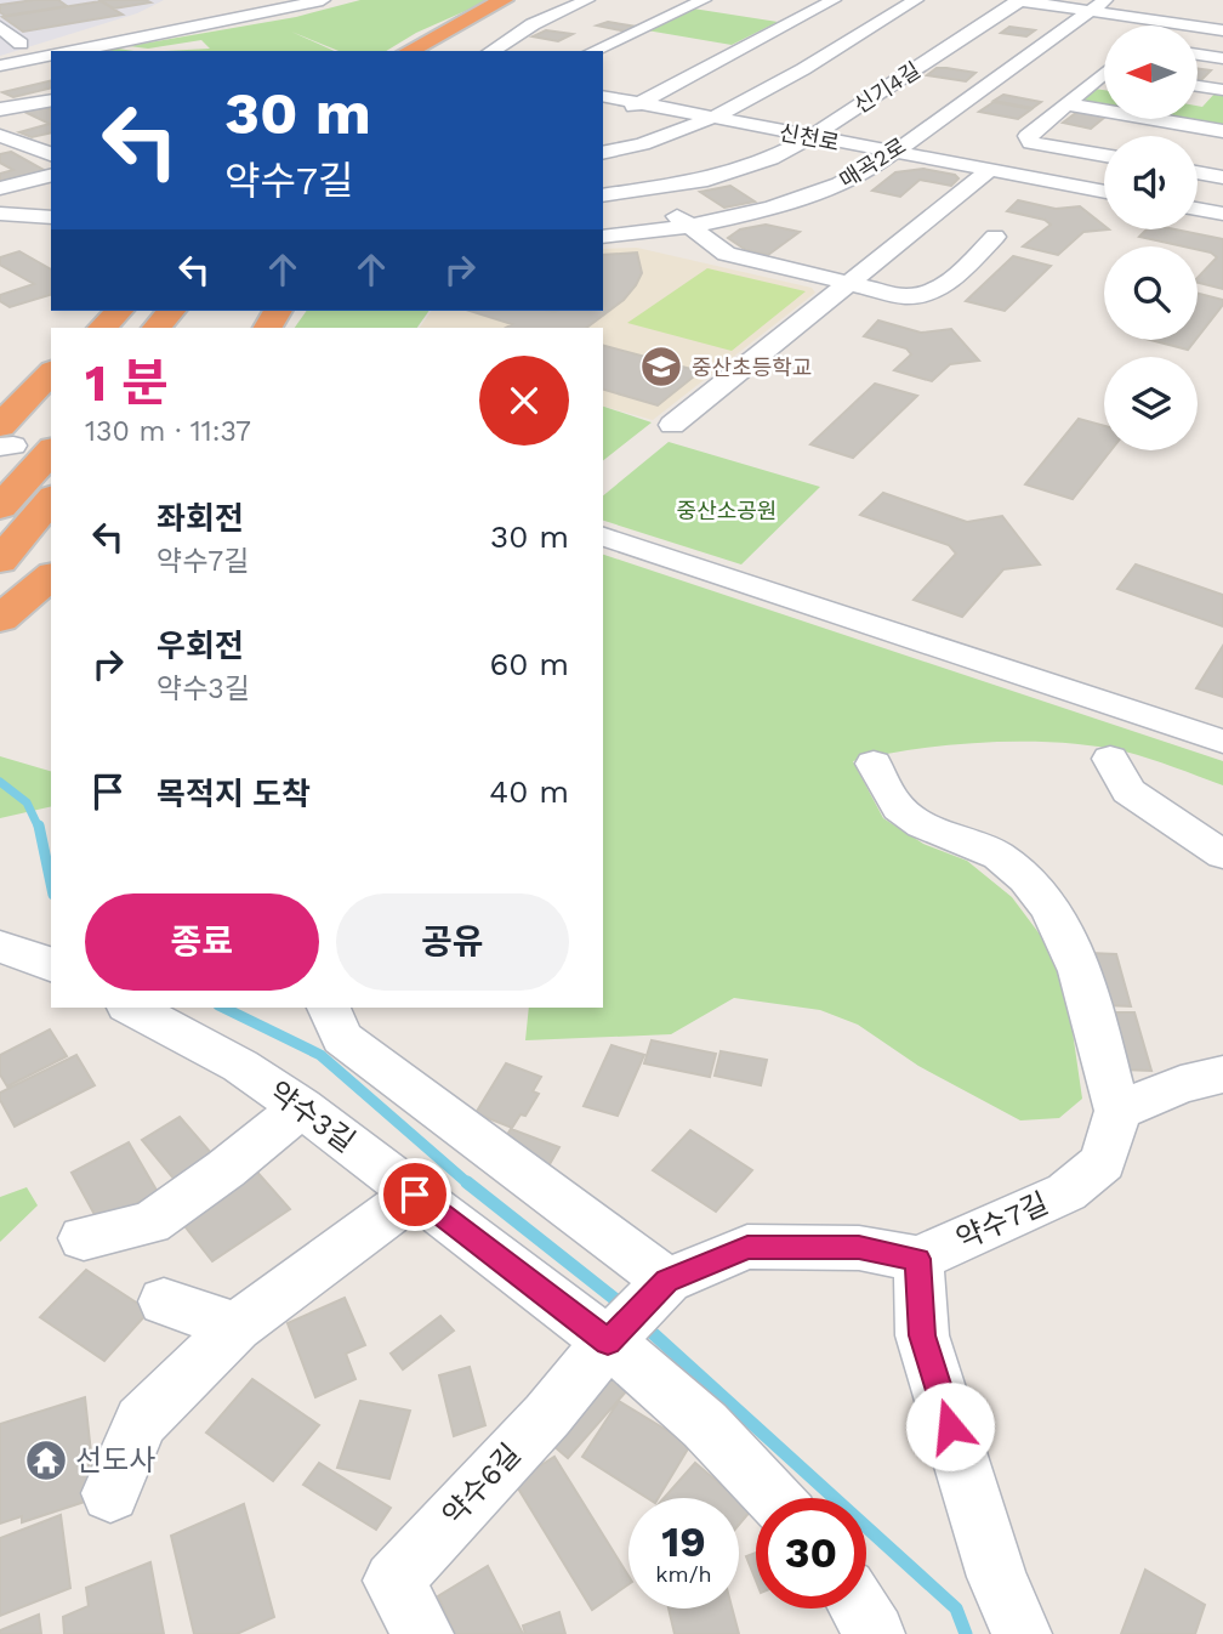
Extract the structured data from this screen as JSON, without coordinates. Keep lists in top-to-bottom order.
{
  "streets": {
    "street": [
      "신기4길",
      "신천로",
      "매곡2로",
      "약수3길",
      "약수7길",
      "약수6길"
    ]
  },
  "crossings": [
    ["신기4길", "신천로"],
    ["신천로", "매곡2로"],
    ["약수3길", "약수6길"]
  ],
  "parks": ["중산소공원"],
  "places": {
    "school or university": ["중산초등학교"],
    "temple": ["선도사"]
  },
  "north": "left",
  "page": {
    "turn": ["30 m", "약수7길"],
    "heading": ["1 분", "130 m · 11:37"],
    "list": [
      {
        "name": "좌회전",
        "note": "약수7길",
        "value": "30 m"
      },
      {
        "name": "우회전",
        "note": "약수3길",
        "value": "60 m"
      },
      {
        "name": "목적지 도착",
        "value": "40 m"
      }
    ],
    "buttons": ["종료", "공유"],
    "speed": "19 km/h",
    "limit": "30"
  }
}
